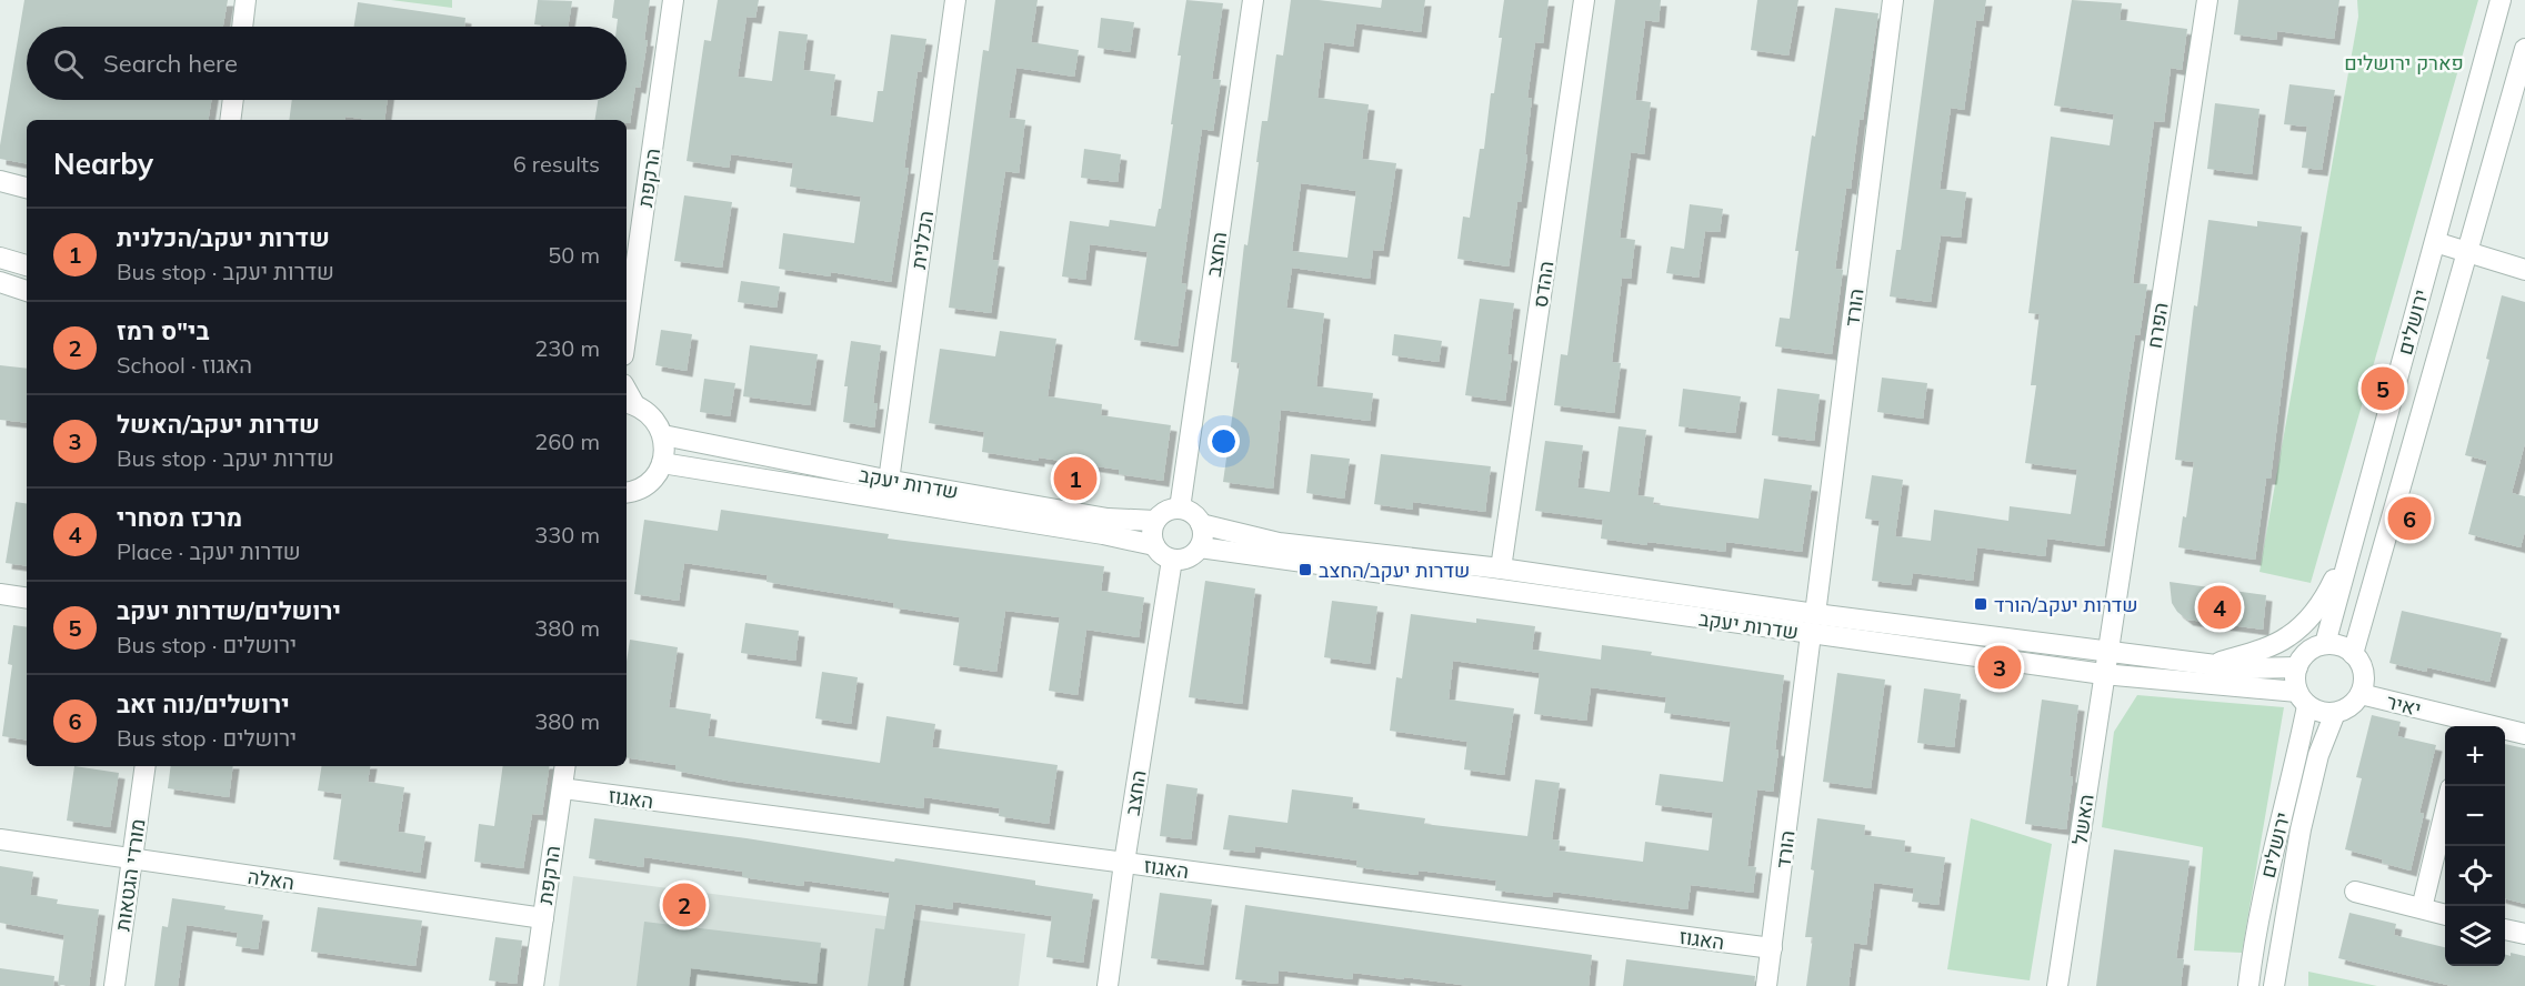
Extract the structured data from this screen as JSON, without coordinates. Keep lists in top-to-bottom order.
{
  "streets": {
    "street": [
      "הרקפת",
      "הכלנית",
      "החצב",
      "ההדס",
      "הורד",
      "ירושלים",
      "הפרח",
      "שדרות יעקב",
      "יאיר",
      "האגוז",
      "האשל",
      "מורדי הגטאות",
      "האלה"
    ]
  },
  "crossings": [
    ["הרקפת", "האגוז"],
    ["הרקפת", "האלה"],
    ["הכלנית", "שדרות יעקב"],
    ["החצב", "שדרות יעקב"],
    ["החצב", "האגוז"],
    ["ההדס", "שדרות יעקב"],
    ["הורד", "שדרות יעקב"],
    ["הורד", "האגוז"],
    ["ירושלים", "שדרות יעקב"],
    ["ירושלים", "יאיר"],
    ["הפרח", "שדרות יעקב"],
    ["הפרח", "האשל"],
    ["שדרות יעקב", "יאיר"],
    ["שדרות יעקב", "האשל"],
    ["מורדי הגטאות", "האלה"]
  ],
  "parks": ["פארק ירושלים"],
  "places": {
    "transit": ["שדרות יעקב/החצב", "שדרות יעקב/הורד"]
  },
  "page": {
    "search": "Search here",
    "heading": ["Nearby", "6 results"],
    "list": [
      {
        "mark": "1",
        "name": "שדרות יעקב/הכלנית",
        "note": "Bus stop · שדרות יעקב",
        "value": "50 m"
      },
      {
        "mark": "2",
        "name": "בי\"ס רמז",
        "note": "School · האגוז",
        "value": "230 m"
      },
      {
        "mark": "3",
        "name": "שדרות יעקב/האשל",
        "note": "Bus stop · שדרות יעקב",
        "value": "260 m"
      },
      {
        "mark": "4",
        "name": "מרכז מסחרי",
        "note": "Place · שדרות יעקב",
        "value": "330 m"
      },
      {
        "mark": "5",
        "name": "ירושלים/שדרות יעקב",
        "note": "Bus stop · ירושלים",
        "value": "380 m"
      },
      {
        "mark": "6",
        "name": "ירושלים/נוה זאב",
        "note": "Bus stop · ירושלים",
        "value": "380 m"
      }
    ],
    "pins": [
      "5",
      "1",
      "6",
      "4",
      "3",
      "2"
    ],
    "map_buttons": ["+", "−"]
  }
}
